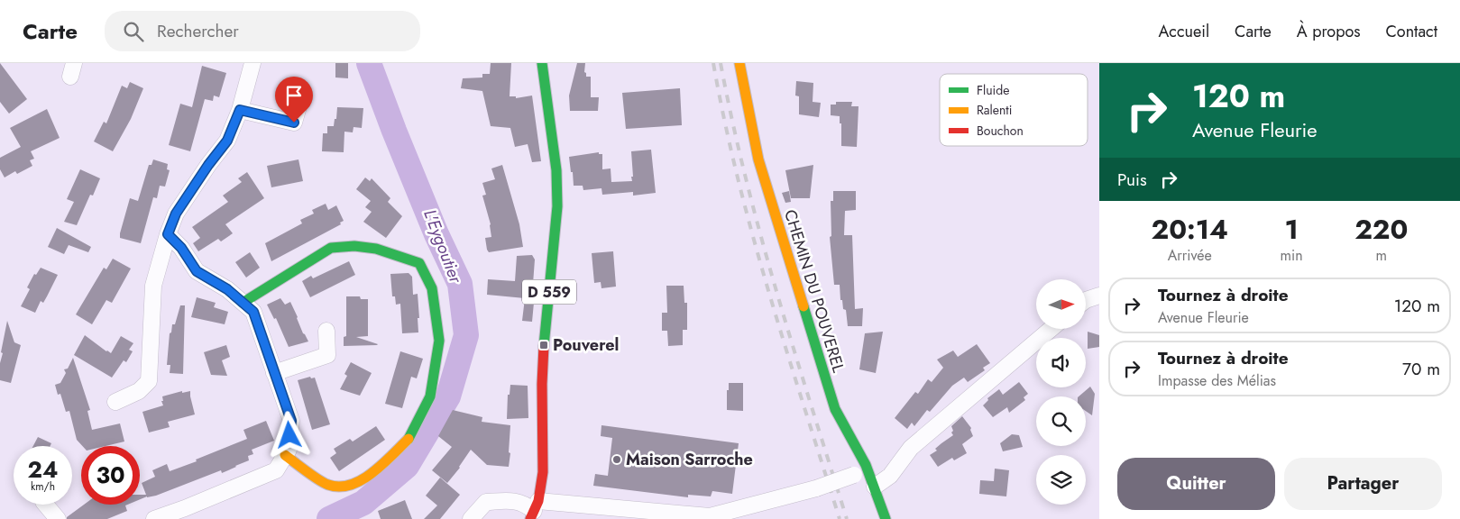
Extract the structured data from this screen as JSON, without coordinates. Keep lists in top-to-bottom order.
{
  "streets": {
    "street": ["CHEMIN DU POUVEREL", "D 559"]
  },
  "water": ["L'Eygoutier"],
  "places": {
    "transit": ["Pouverel"],
    "other": ["Maison Sarroche"]
  },
  "legend": ["Fluide", "Ralenti", "Bouchon"],
  "north": "right",
  "page": {
    "header": "Carte",
    "search": "Rechercher",
    "nav": [
      "Accueil",
      "Carte",
      "À propos",
      "Contact"
    ],
    "turn": ["120 m", "Avenue Fleurie"],
    "then": "Puis",
    "eta": [
      "20:14",
      "Arrivée",
      "1",
      "min",
      "220",
      "m"
    ],
    "list": [
      {
        "name": "Tournez à droite",
        "note": "Avenue Fleurie",
        "value": "120 m"
      },
      {
        "name": "Tournez à droite",
        "note": "Impasse des Mélias",
        "value": "70 m"
      }
    ],
    "speed": "24 km/h",
    "limit": "30",
    "buttons": ["Quitter", "Partager"]
  }
}
